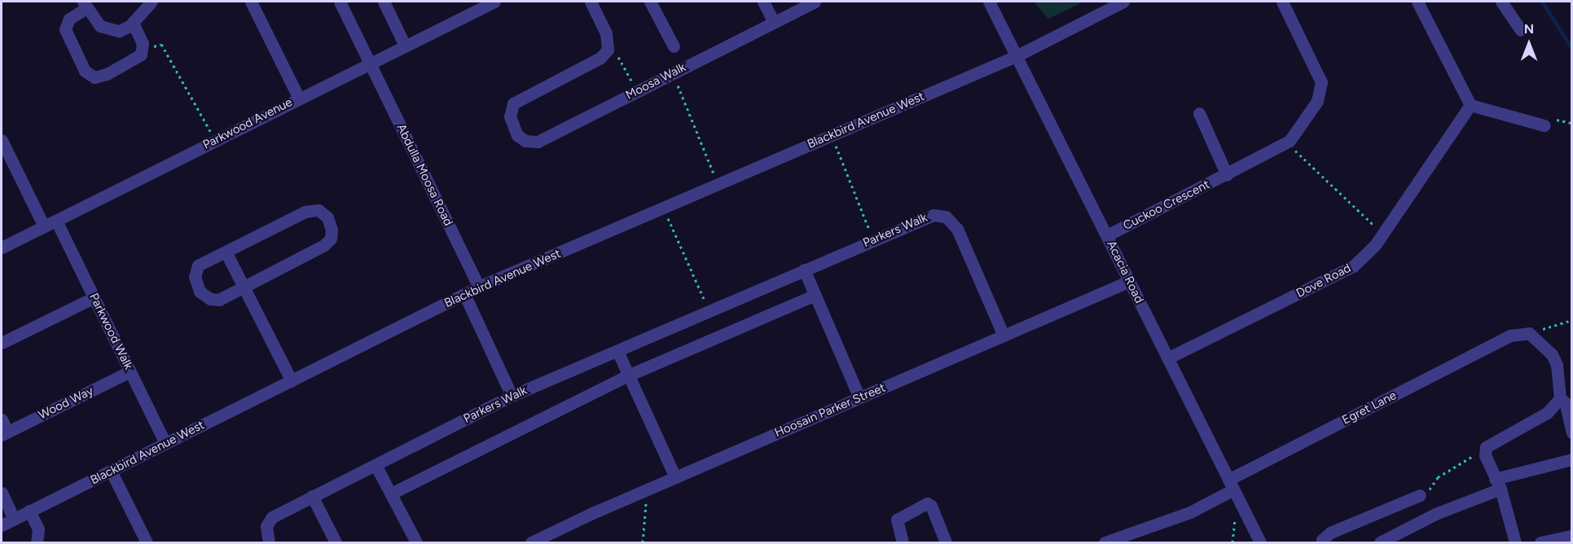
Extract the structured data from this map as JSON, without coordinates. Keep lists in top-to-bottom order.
{
  "streets": {
    "street": [
      "Moosa Walk",
      "Blackbird Avenue West",
      "Parkwood Avenue",
      "Abdulla Moosa Road",
      "Cuckoo Crescent",
      "Parkers Walk",
      "Acacia Road",
      "Dove Road",
      "Parkwood Walk",
      "Wood Way",
      "Egret Lane",
      "Hoosain Parker Street"
    ]
  },
  "crossings": [
    ["Blackbird Avenue West", "Abdulla Moosa Road"],
    ["Blackbird Avenue West", "Acacia Road"],
    ["Blackbird Avenue West", "Parkwood Walk"],
    ["Parkwood Avenue", "Abdulla Moosa Road"],
    ["Parkwood Avenue", "Parkwood Walk"],
    ["Cuckoo Crescent", "Acacia Road"],
    ["Parkers Walk", "Hoosain Parker Street"],
    ["Acacia Road", "Dove Road"],
    ["Acacia Road", "Egret Lane"],
    ["Acacia Road", "Hoosain Parker Street"],
    ["Parkwood Walk", "Wood Way"]
  ],
  "north": "top"
}
